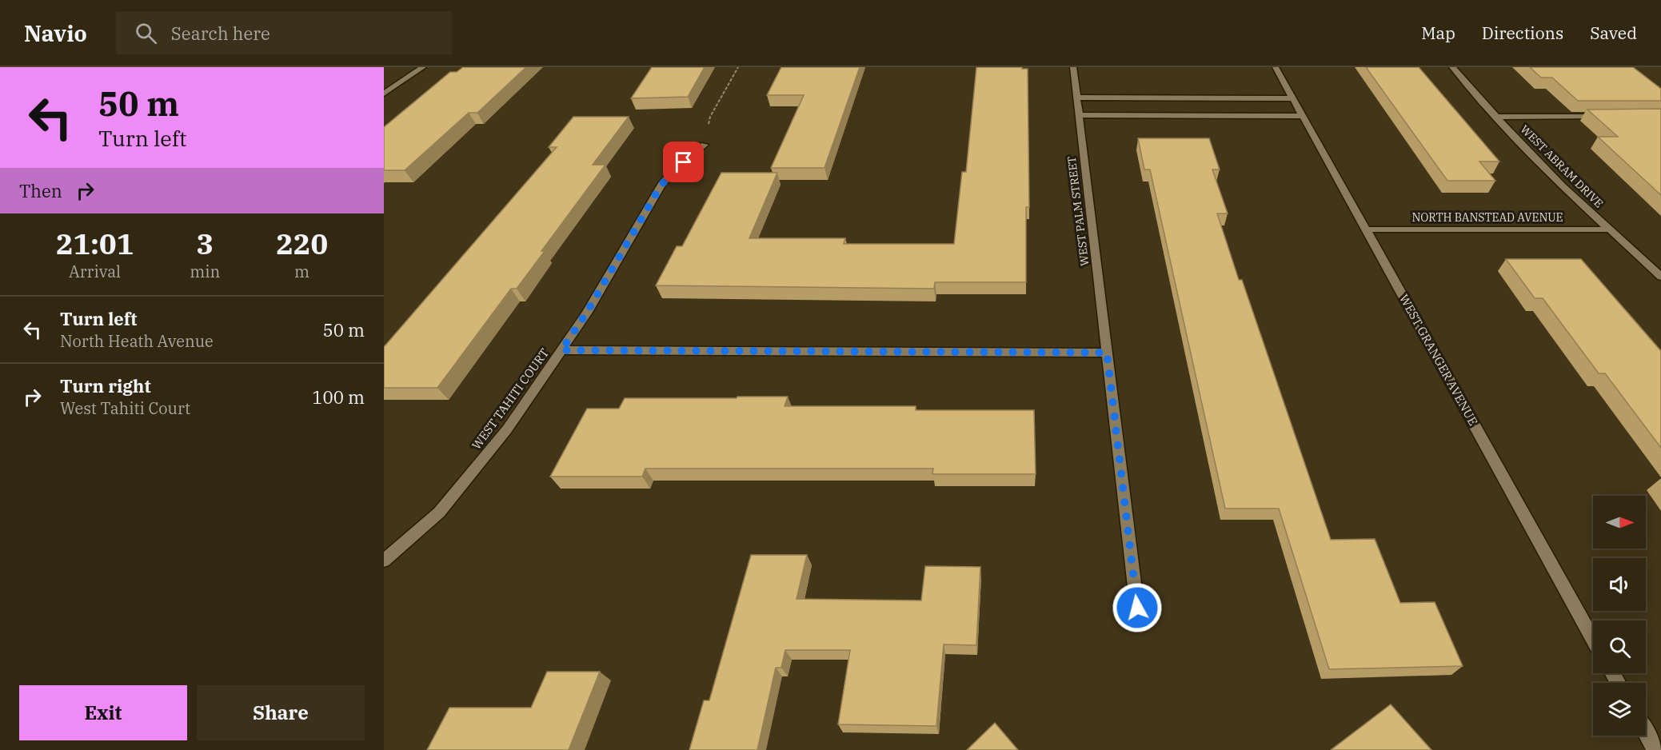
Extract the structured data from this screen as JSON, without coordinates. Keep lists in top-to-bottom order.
{
  "streets": {
    "street": [
      "WEST ABRAM DRIVE",
      "WEST PALM STREET",
      "NORTH BANSTEAD AVENUE",
      "WEST GRANGER AVENUE",
      "WEST TAHITI COURT"
    ]
  },
  "crossings": [
    ["WEST ABRAM DRIVE", "NORTH BANSTEAD AVENUE"],
    ["NORTH BANSTEAD AVENUE", "WEST GRANGER AVENUE"]
  ],
  "north": "right",
  "page": {
    "header": "Navio",
    "search": "Search here",
    "nav": ["Map", "Directions", "Saved"],
    "turn": ["50 m", "Turn left"],
    "then": "Then",
    "eta": [
      "21:01",
      "Arrival",
      "3",
      "min",
      "220",
      "m"
    ],
    "list": [
      {
        "name": "Turn left",
        "note": "North Heath Avenue",
        "value": "50 m"
      },
      {
        "name": "Turn right",
        "note": "West Tahiti Court",
        "value": "100 m"
      }
    ],
    "buttons": ["Exit", "Share"]
  }
}
